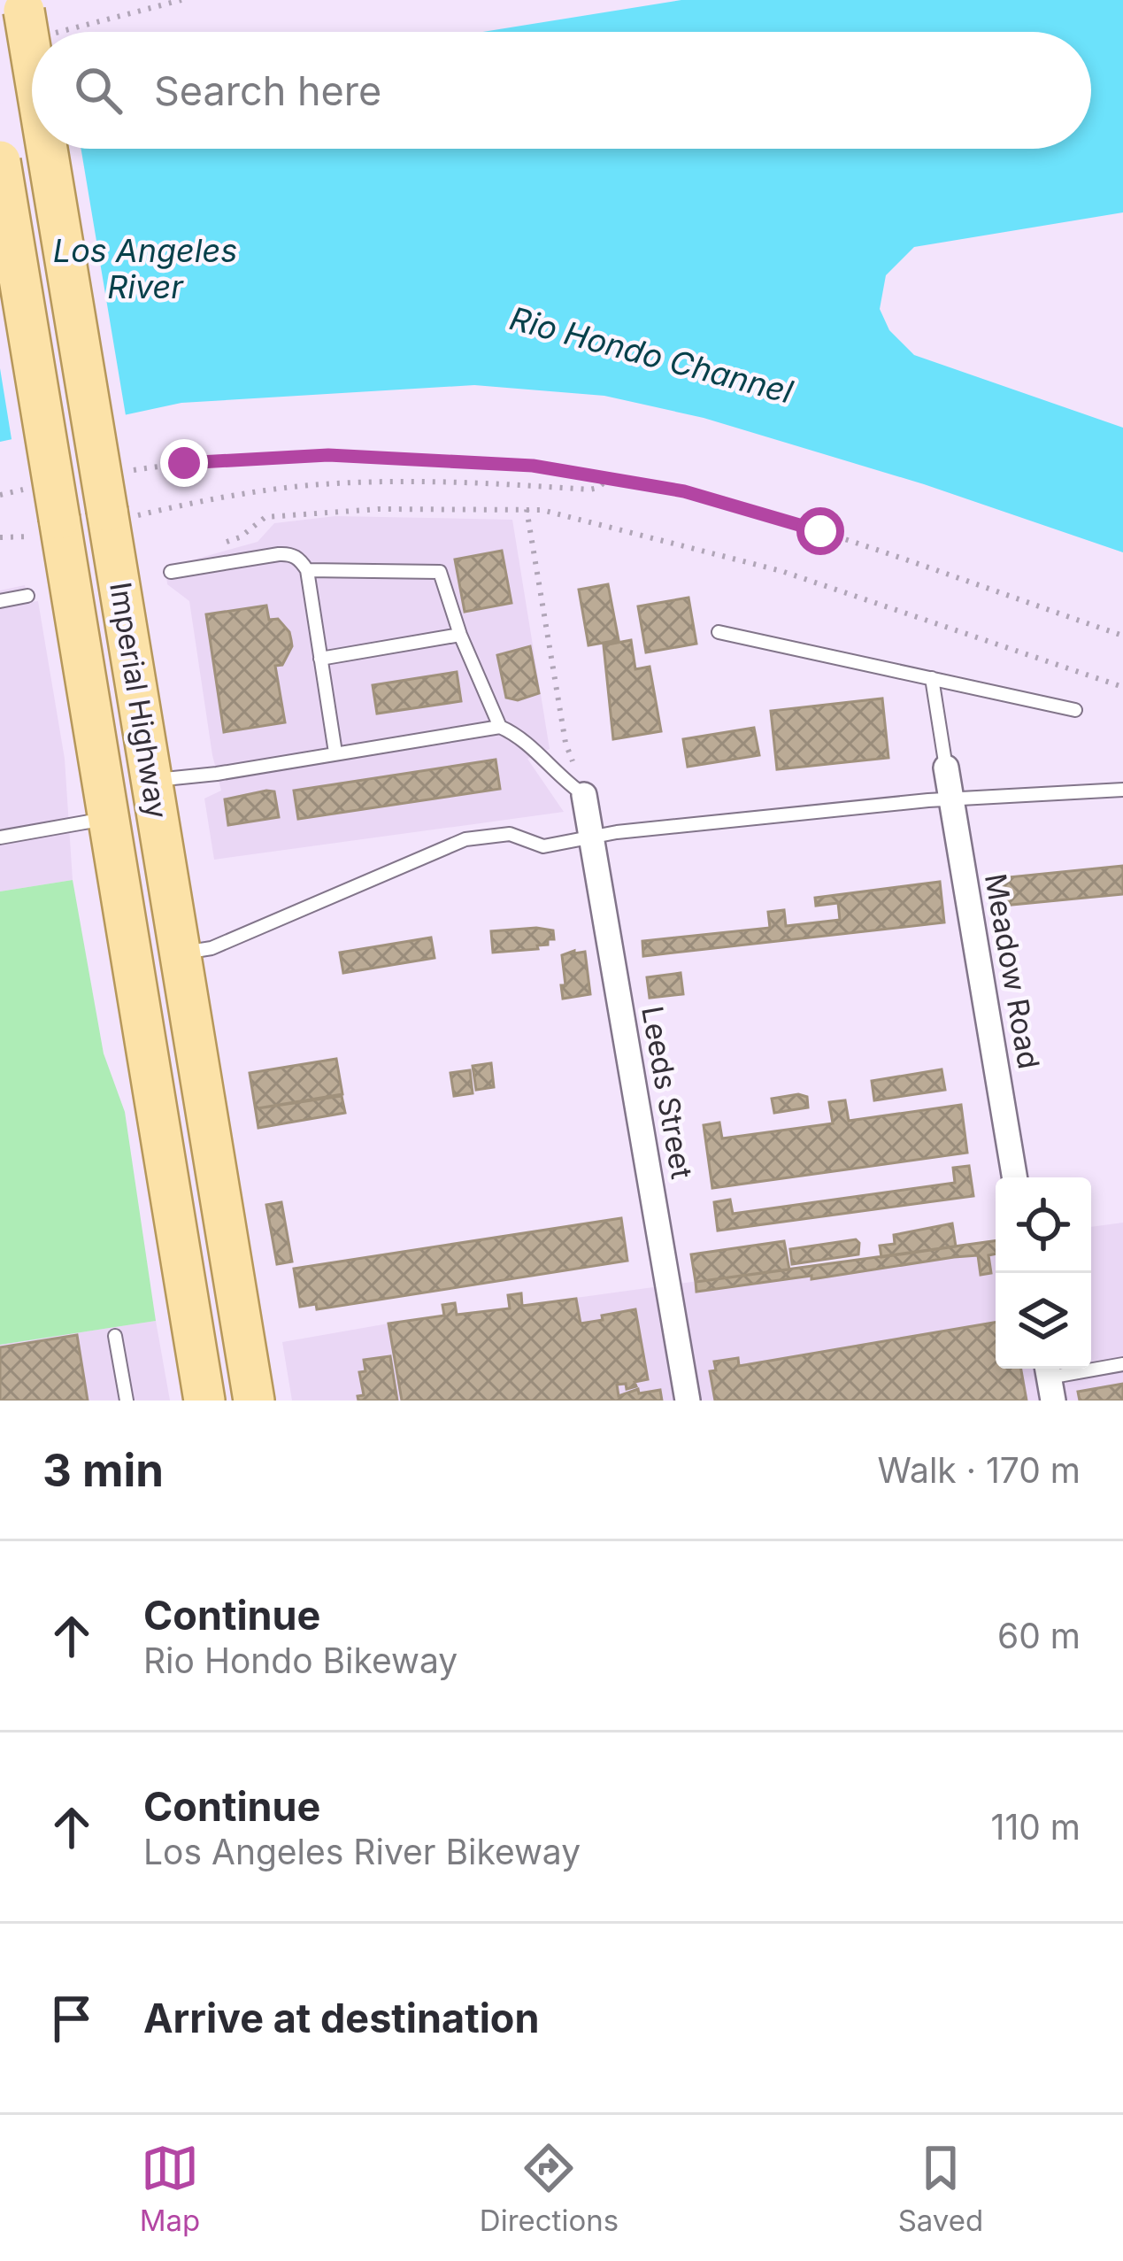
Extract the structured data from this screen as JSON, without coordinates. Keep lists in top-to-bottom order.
{
  "streets": {
    "main road": ["Imperial Highway"],
    "street": ["Meadow Road", "Leeds Street"]
  },
  "water": ["Los Angeles River", "Rio Hondo Channel"],
  "page": {
    "search": "Search here",
    "heading": ["3 min", "Walk · 170 m"],
    "list": [
      ["Continue", "Rio Hondo Bikeway", "60 m"],
      ["Continue", "Los Angeles River Bikeway", "110 m"],
      "Arrive at destination"
    ],
    "nav": ["Map", "Directions", "Saved"]
  }
}
